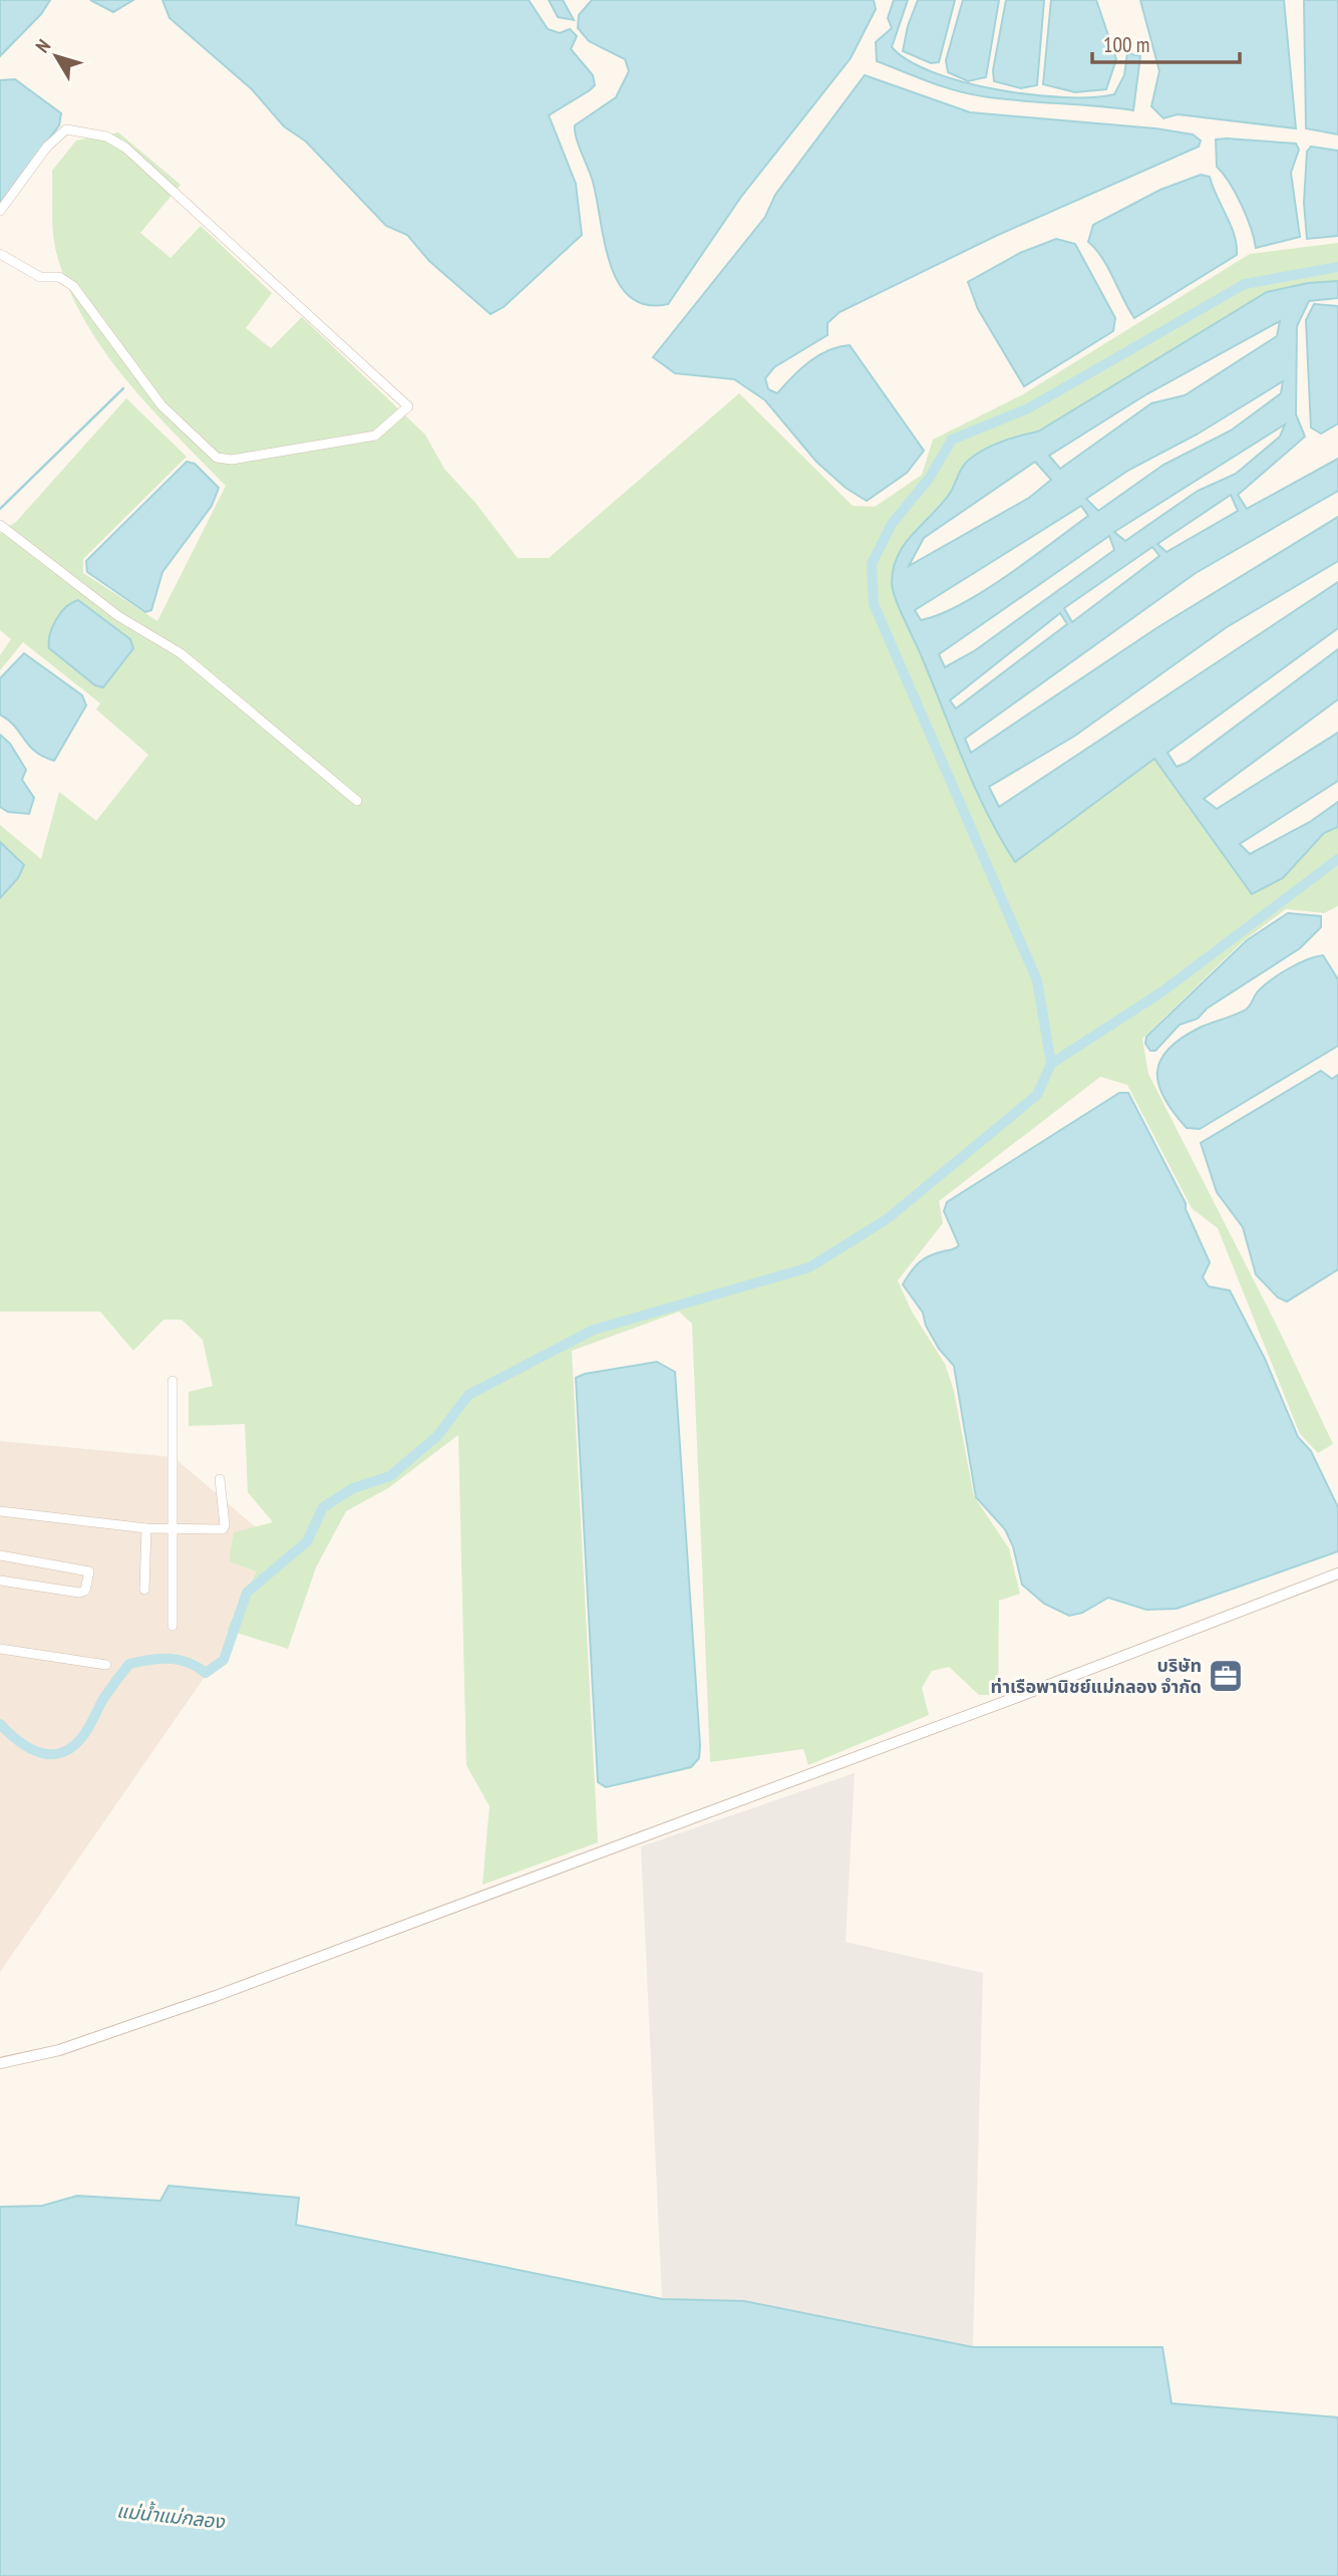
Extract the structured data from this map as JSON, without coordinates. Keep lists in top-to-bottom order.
{
  "water": ["แม่น้ำแม่กลอง"],
  "places": {
    "office": ["บริษัท ท่าเรือพานิชย์แม่กลอง จำกัด"]
  },
  "scale_bar": "100 m",
  "north": "top left"
}
